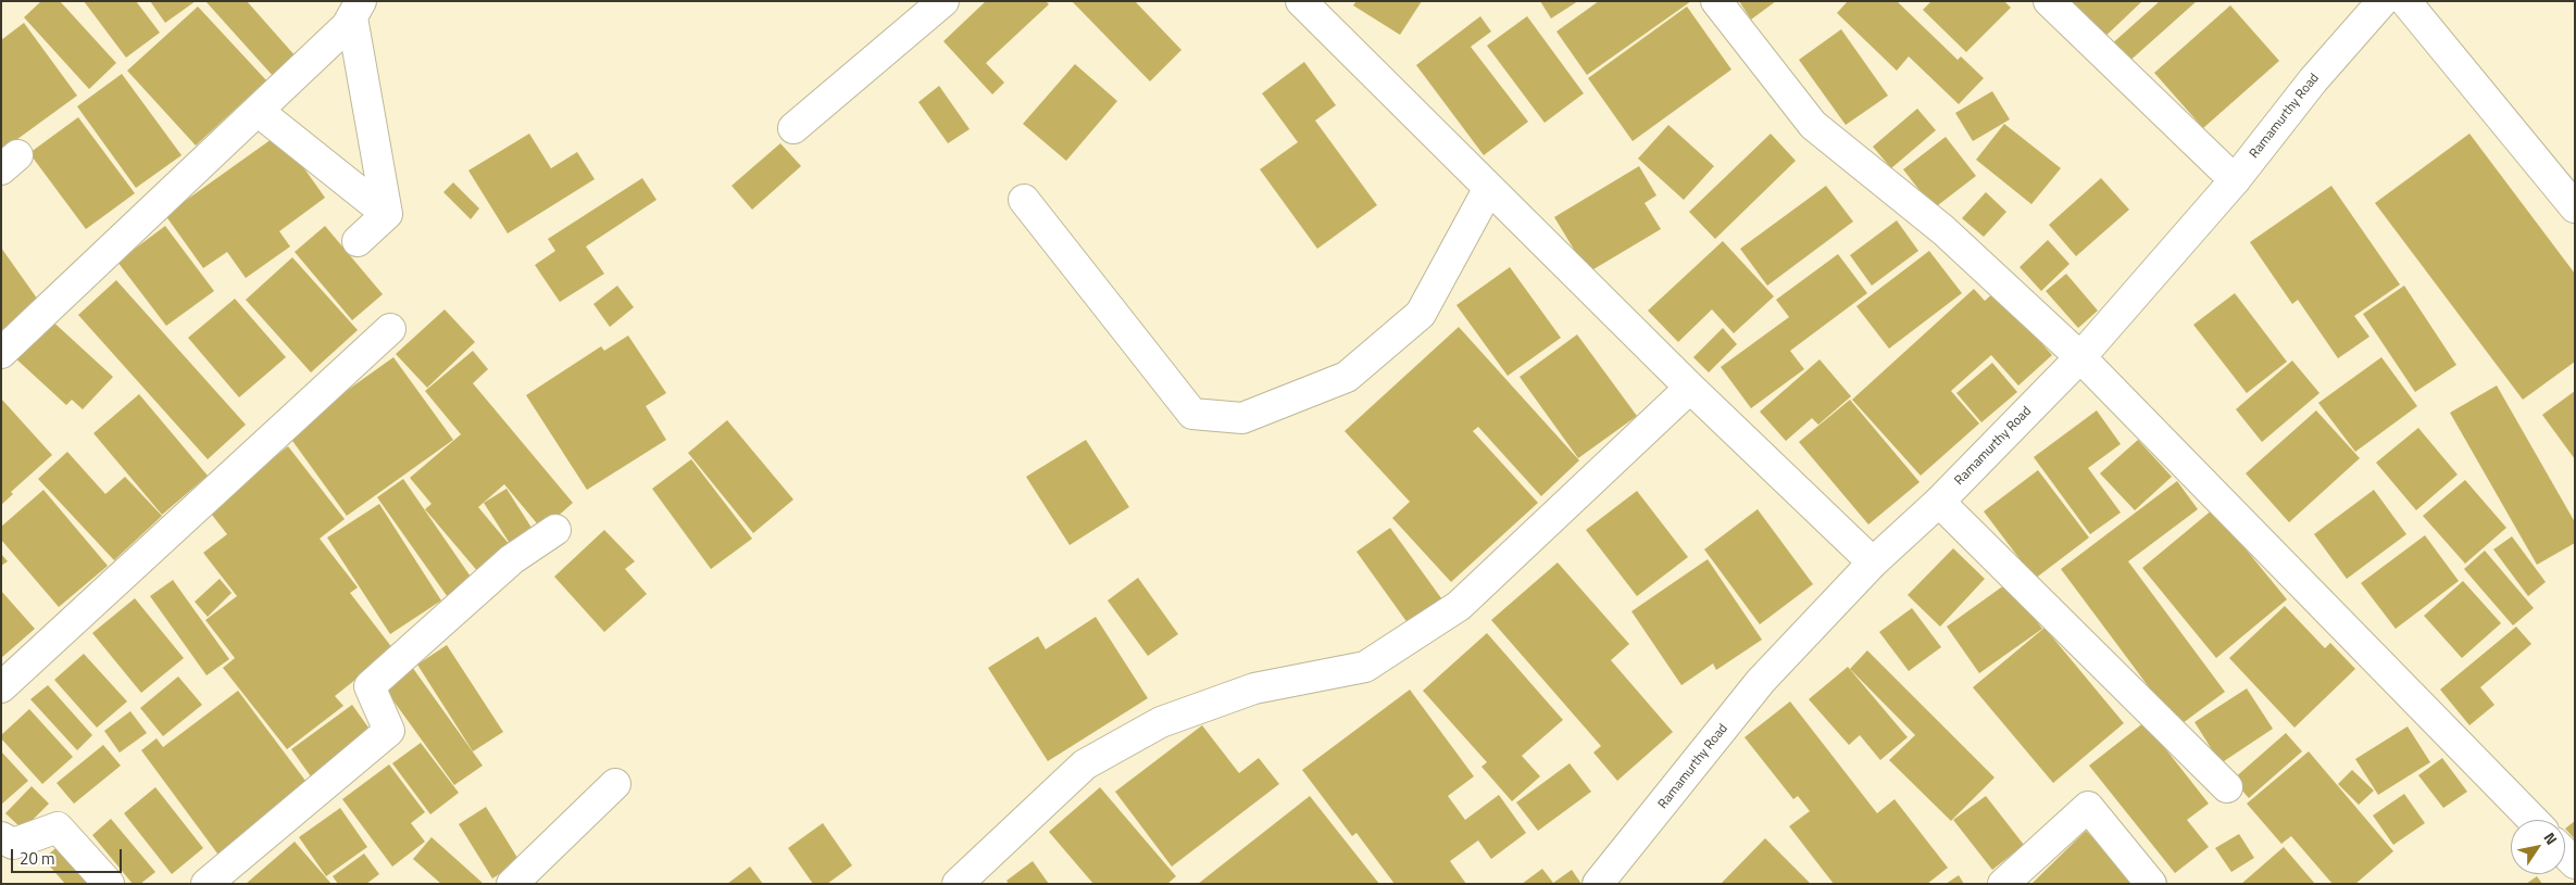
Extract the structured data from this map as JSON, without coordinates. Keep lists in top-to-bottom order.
{
  "streets": {
    "street": ["Ramamurthy Road"]
  },
  "scale_bar": "20 m",
  "north": "top right"
}
